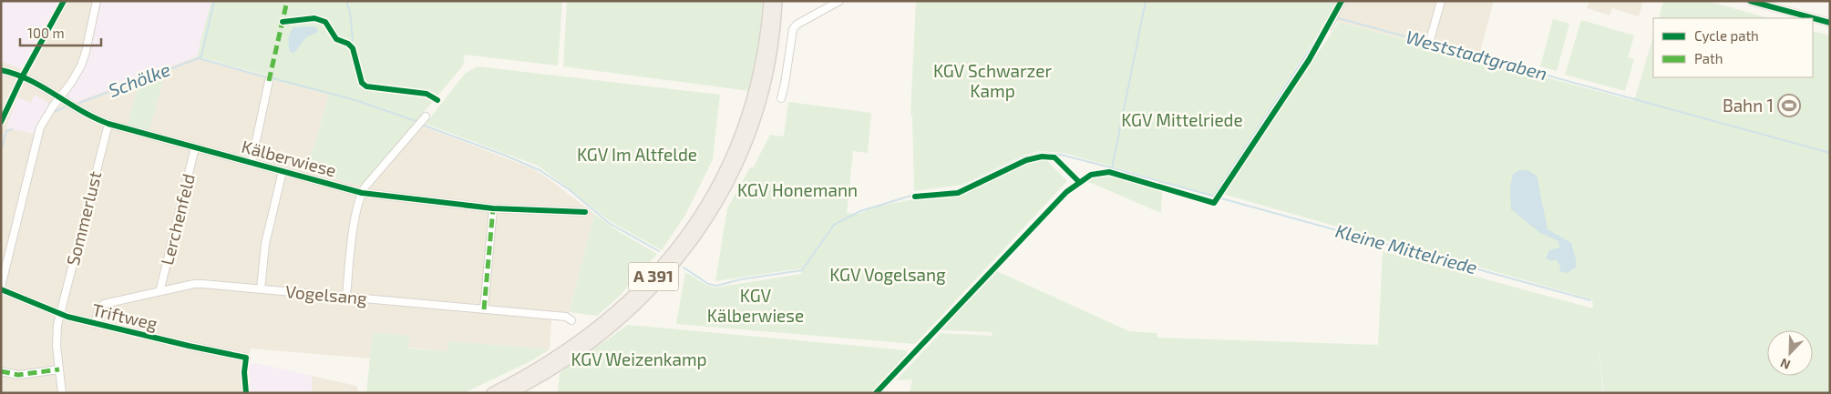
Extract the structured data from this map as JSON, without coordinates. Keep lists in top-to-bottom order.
{
  "streets": {
    "highway": ["A 391"],
    "street": [
      "Kälberwiese",
      "Sommerlust",
      "Lerchenfeld",
      "Vogelsang",
      "Triftweg"
    ]
  },
  "crossings": [
    ["Kälberwiese", "Sommerlust"],
    ["Kälberwiese", "Lerchenfeld"],
    ["Sommerlust", "Triftweg"],
    ["Lerchenfeld", "Vogelsang"],
    ["Vogelsang", "Triftweg"]
  ],
  "water": ["Weststadtgraben", "Schölke", "Kleine Mittelriede"],
  "parks": [
    "KGV Schwarzer Kamp",
    "KGV Mittelriede",
    "KGV Im Altfelde",
    "KGV Honemann",
    "KGV Vogelsang",
    "KGV Kälberwiese",
    "KGV Weizenkamp"
  ],
  "places": {
    "sports": ["Bahn 1"]
  },
  "legend": ["Cycle path", "Path"],
  "scale_bar": "100 m",
  "north": "bottom left"
}
